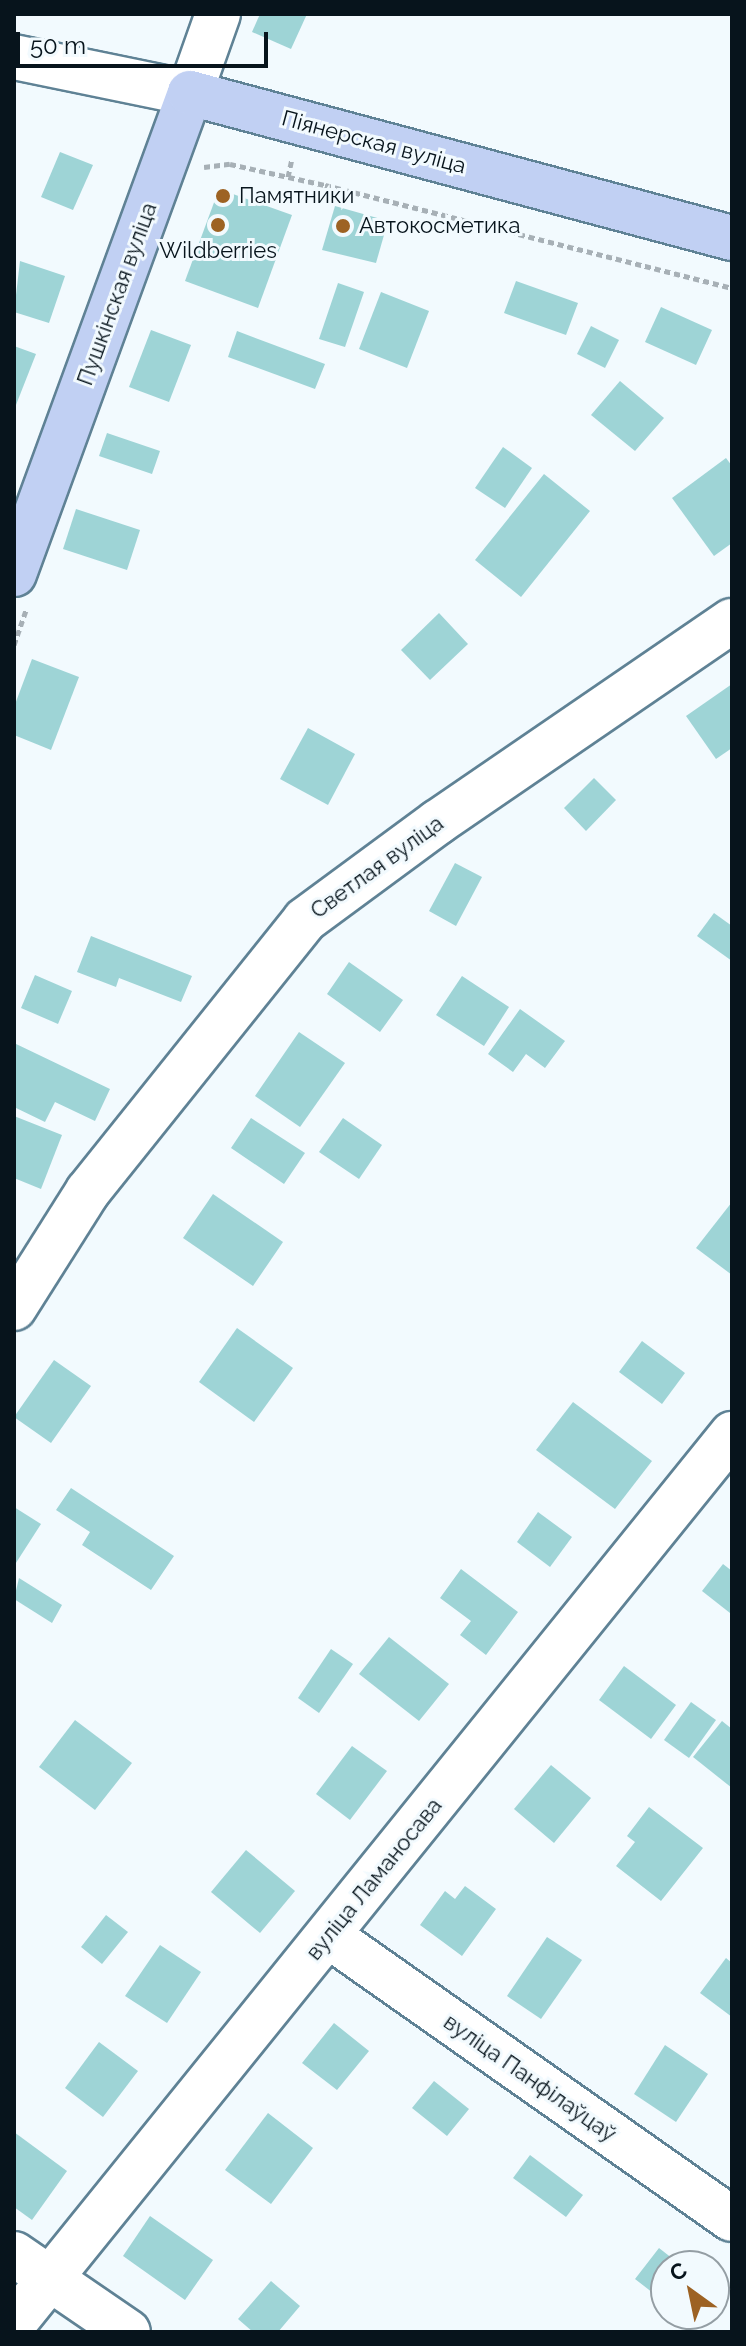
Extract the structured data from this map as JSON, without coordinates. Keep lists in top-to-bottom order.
{
  "streets": {
    "main road": ["Піянерская вуліца", "Пушкінская вуліца"],
    "street": ["Светлая вуліца", "вуліца Ламаносава", "вуліца Панфілаўцаў"]
  },
  "crossings": [
    ["Піянерская вуліца", "Пушкінская вуліца"],
    ["вуліца Ламаносава", "вуліца Панфілаўцаў"]
  ],
  "places": ["Памятники", "Wildberries", "Автокосметика"],
  "scale_bar": "50 m",
  "north": "top left"
}
